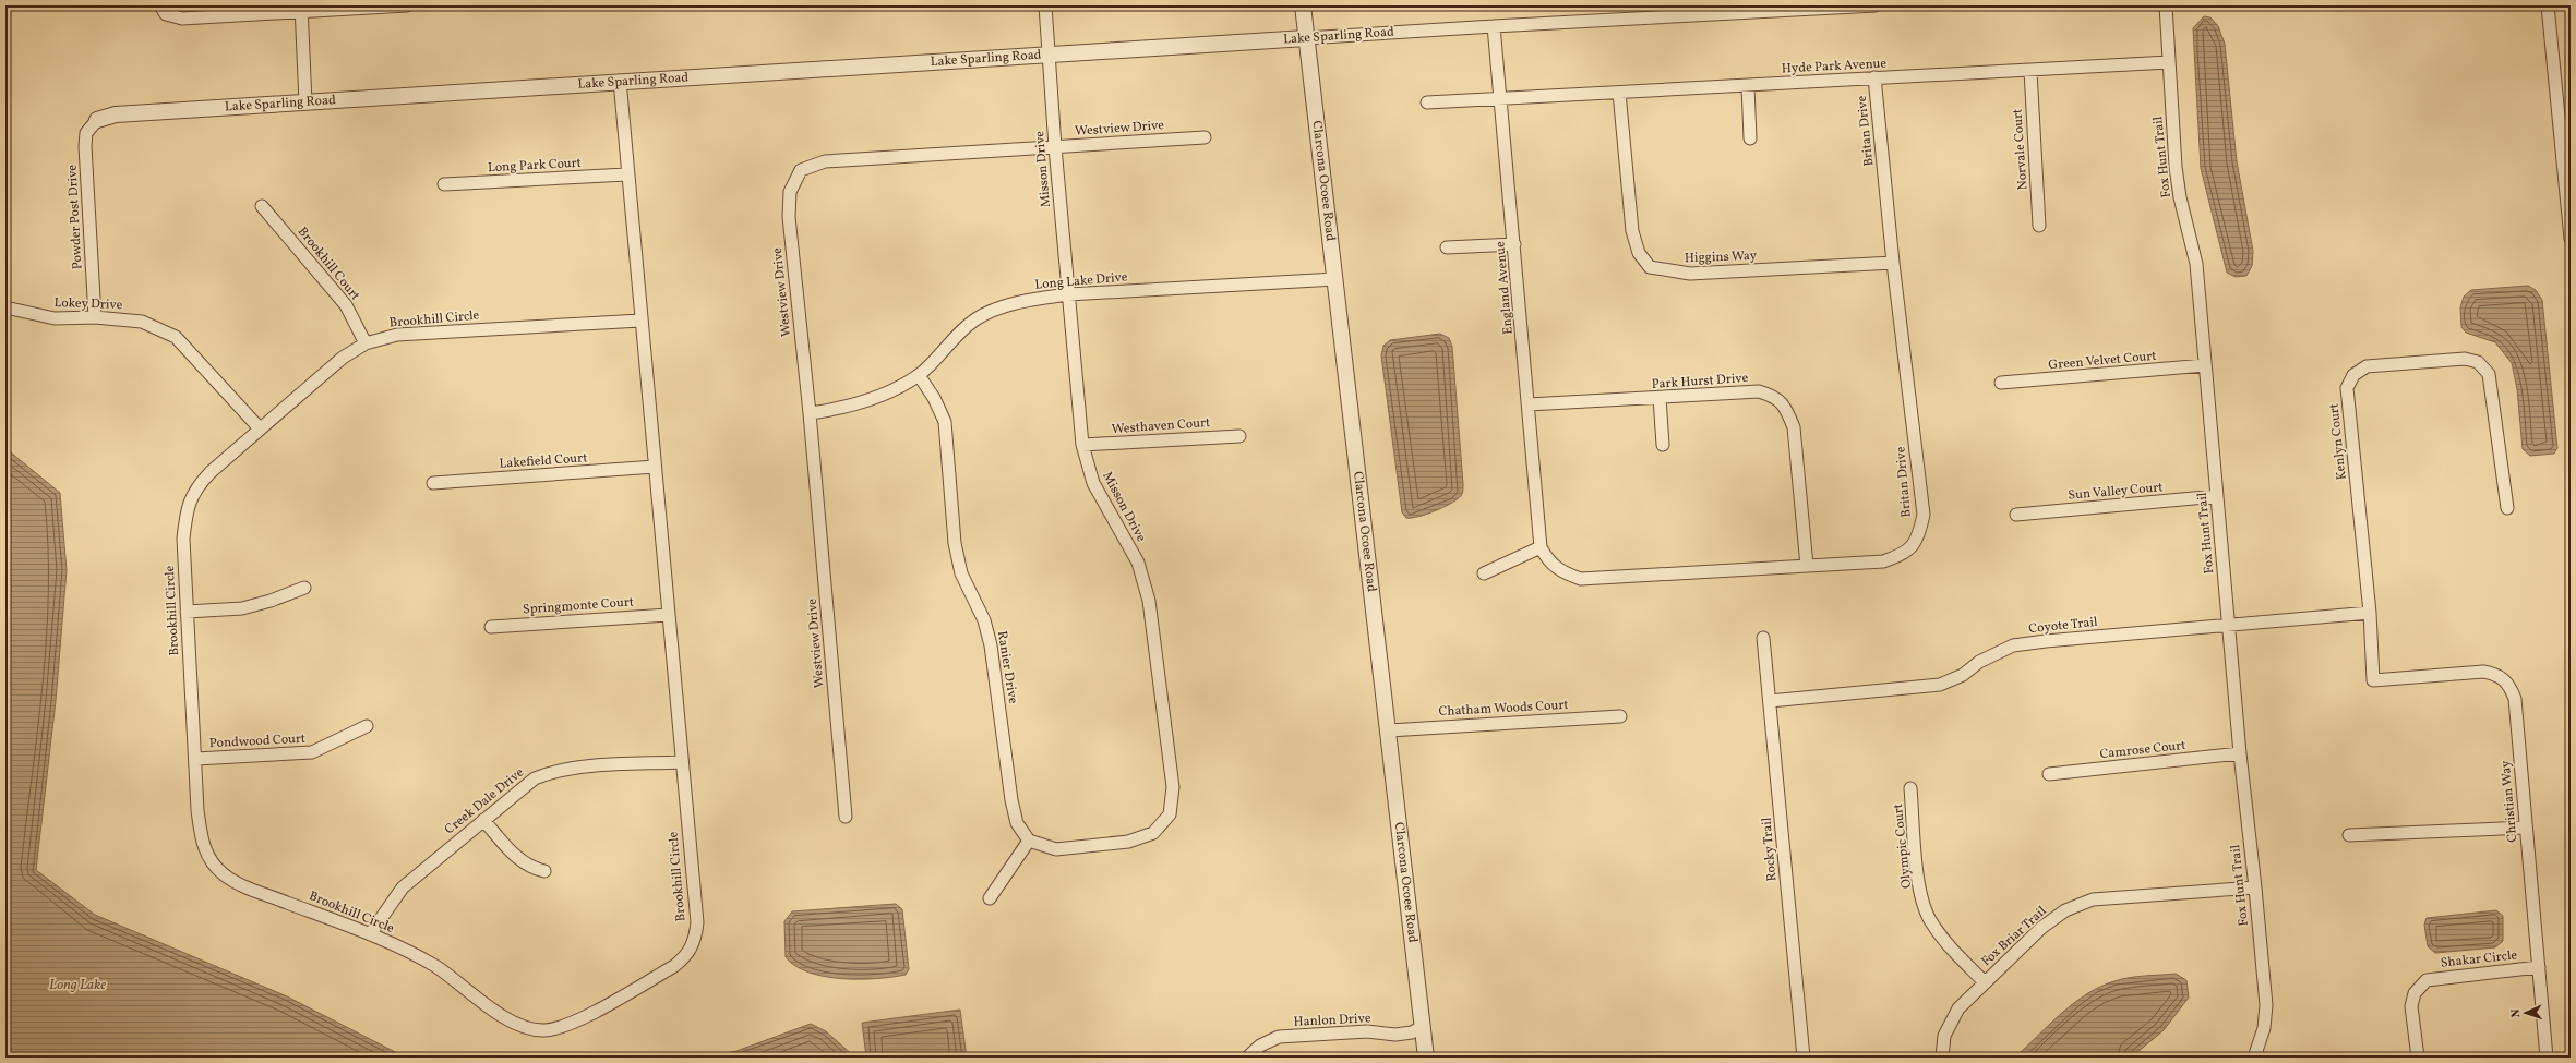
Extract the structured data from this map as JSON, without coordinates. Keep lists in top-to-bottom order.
{
  "streets": {
    "street": [
      "Lake Sparling Road",
      "Hyde Park Avenue",
      "Westview Drive",
      "Britan Drive",
      "Norvale Court",
      "Fox Hunt Trail",
      "Long Park Court",
      "Misson Drive",
      "Clarcona Ocoee Road",
      "Powder Post Drive",
      "Higgins Way",
      "Brookhill Court",
      "Long Lake Drive",
      "England Avenue",
      "Lokey Drive",
      "Brookhill Circle",
      "Green Velvet Court",
      "Park Hurst Drive",
      "Westhaven Court",
      "Kenlyn Court",
      "Lakefield Court",
      "Sun Valley Court",
      "Springmonte Court",
      "Coyote Trail",
      "Ranier Drive",
      "Chatham Woods Court",
      "Pondwood Court",
      "Camrose Court",
      "Creek Dale Drive",
      "Christian Way",
      "Olympic Court",
      "Rocky Trail",
      "Fox Briar Trail",
      "Shakar Circle",
      "Hanlon Drive"
    ]
  },
  "crossings": [
    ["Lake Sparling Road", "Misson Drive"],
    ["Lake Sparling Road", "Clarcona Ocoee Road"],
    ["Lake Sparling Road", "Powder Post Drive"],
    ["Lake Sparling Road", "England Avenue"],
    ["Lake Sparling Road", "Brookhill Circle"],
    ["Hyde Park Avenue", "Britan Drive"],
    ["Hyde Park Avenue", "Norvale Court"],
    ["Hyde Park Avenue", "Fox Hunt Trail"],
    ["Hyde Park Avenue", "Higgins Way"],
    ["Hyde Park Avenue", "England Avenue"],
    ["Westview Drive", "Misson Drive"],
    ["Westview Drive", "Long Lake Drive"],
    ["Britan Drive", "Higgins Way"],
    ["Britan Drive", "England Avenue"],
    ["Britan Drive", "Park Hurst Drive"],
    ["Fox Hunt Trail", "Green Velvet Court"],
    ["Fox Hunt Trail", "Sun Valley Court"],
    ["Fox Hunt Trail", "Coyote Trail"],
    ["Fox Hunt Trail", "Camrose Court"],
    ["Fox Hunt Trail", "Fox Briar Trail"],
    ["Long Park Court", "Brookhill Circle"],
    ["Misson Drive", "Long Lake Drive"],
    ["Misson Drive", "Westhaven Court"],
    ["Misson Drive", "Ranier Drive"],
    ["Clarcona Ocoee Road", "Long Lake Drive"],
    ["Clarcona Ocoee Road", "Chatham Woods Court"],
    ["Clarcona Ocoee Road", "Hanlon Drive"],
    ["Powder Post Drive", "Lokey Drive"],
    ["Brookhill Court", "Brookhill Circle"],
    ["Long Lake Drive", "Ranier Drive"],
    ["England Avenue", "Park Hurst Drive"],
    ["Lokey Drive", "Brookhill Circle"],
    ["Brookhill Circle", "Lakefield Court"],
    ["Brookhill Circle", "Springmonte Court"],
    ["Brookhill Circle", "Pondwood Court"],
    ["Brookhill Circle", "Creek Dale Drive"],
    ["Kenlyn Court", "Coyote Trail"],
    ["Kenlyn Court", "Christian Way"],
    ["Coyote Trail", "Rocky Trail"],
    ["Christian Way", "Shakar Circle"],
    ["Olympic Court", "Fox Briar Trail"]
  ],
  "water": ["Long Lake"],
  "north": "left"
}
